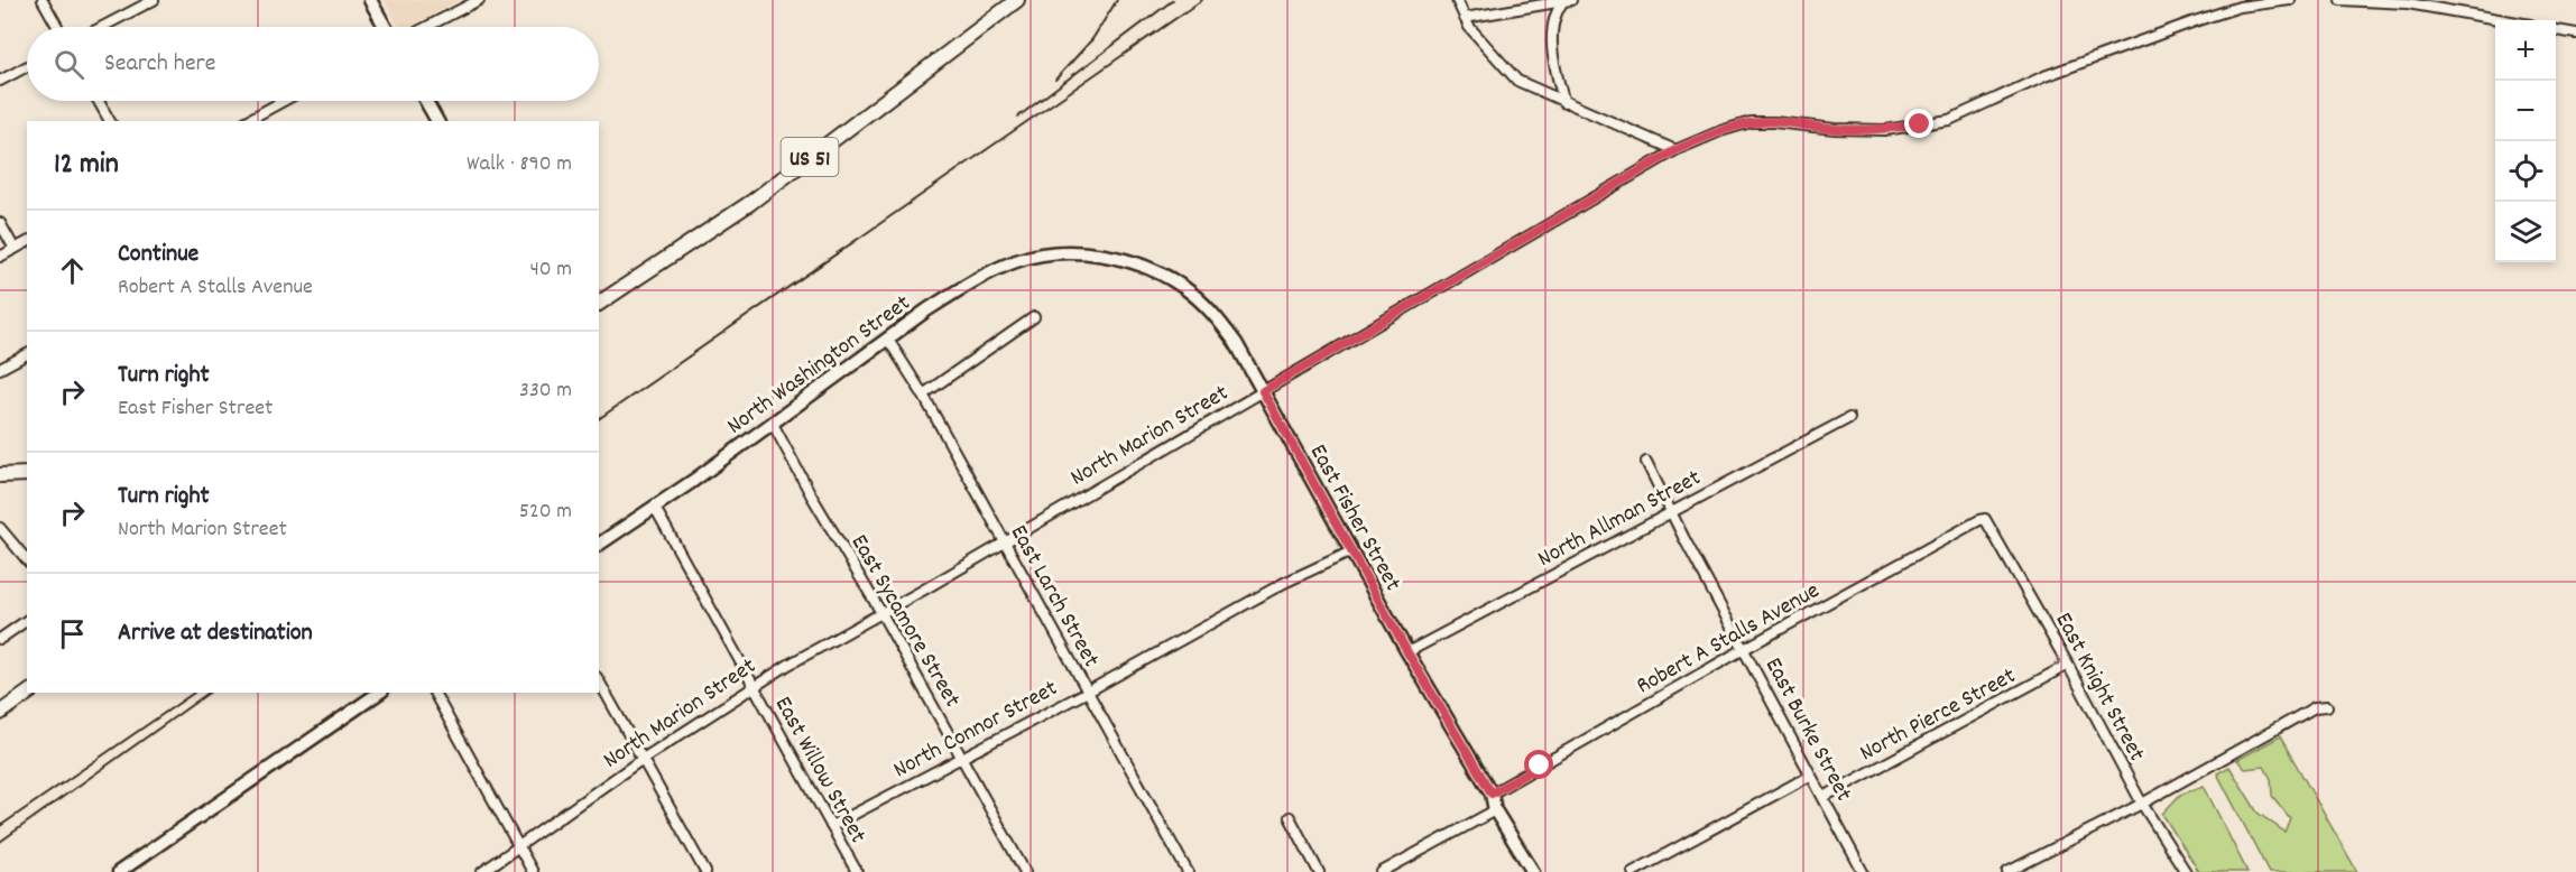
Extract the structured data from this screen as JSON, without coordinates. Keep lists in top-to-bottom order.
{
  "streets": {
    "main road": ["US 51"],
    "street": [
      "North Washington Street",
      "North Marion Street",
      "East Fisher Street",
      "North Allman Street",
      "East Larch Street",
      "East Sycamore Street",
      "Robert A Stalls Avenue",
      "East Knight Street",
      "North Pierce Street",
      "North Connor Street",
      "East Burke Street",
      "East Willow Street"
    ]
  },
  "crossings": [
    ["North Washington Street", "East Fisher Street"],
    ["North Washington Street", "East Larch Street"],
    ["North Washington Street", "East Sycamore Street"],
    ["North Washington Street", "East Willow Street"],
    ["North Marion Street", "East Fisher Street"],
    ["North Marion Street", "East Larch Street"],
    ["North Marion Street", "East Sycamore Street"],
    ["North Marion Street", "East Willow Street"],
    ["East Fisher Street", "North Allman Street"],
    ["East Fisher Street", "Robert A Stalls Avenue"],
    ["East Fisher Street", "North Connor Street"],
    ["North Allman Street", "East Burke Street"],
    ["East Larch Street", "North Connor Street"],
    ["East Sycamore Street", "North Connor Street"],
    ["Robert A Stalls Avenue", "East Knight Street"],
    ["Robert A Stalls Avenue", "East Burke Street"],
    ["East Knight Street", "North Pierce Street"],
    ["North Pierce Street", "East Burke Street"],
    ["North Connor Street", "East Willow Street"]
  ],
  "page": {
    "map_buttons": ["+", "−"],
    "search": "Search here",
    "heading": ["12 min", "Walk · 890 m"],
    "list": [
      ["Continue", "Robert A Stalls Avenue", "40 m"],
      ["Turn right", "East Fisher Street", "330 m"],
      ["Turn right", "North Marion Street", "520 m"],
      "Arrive at destination"
    ]
  }
}
